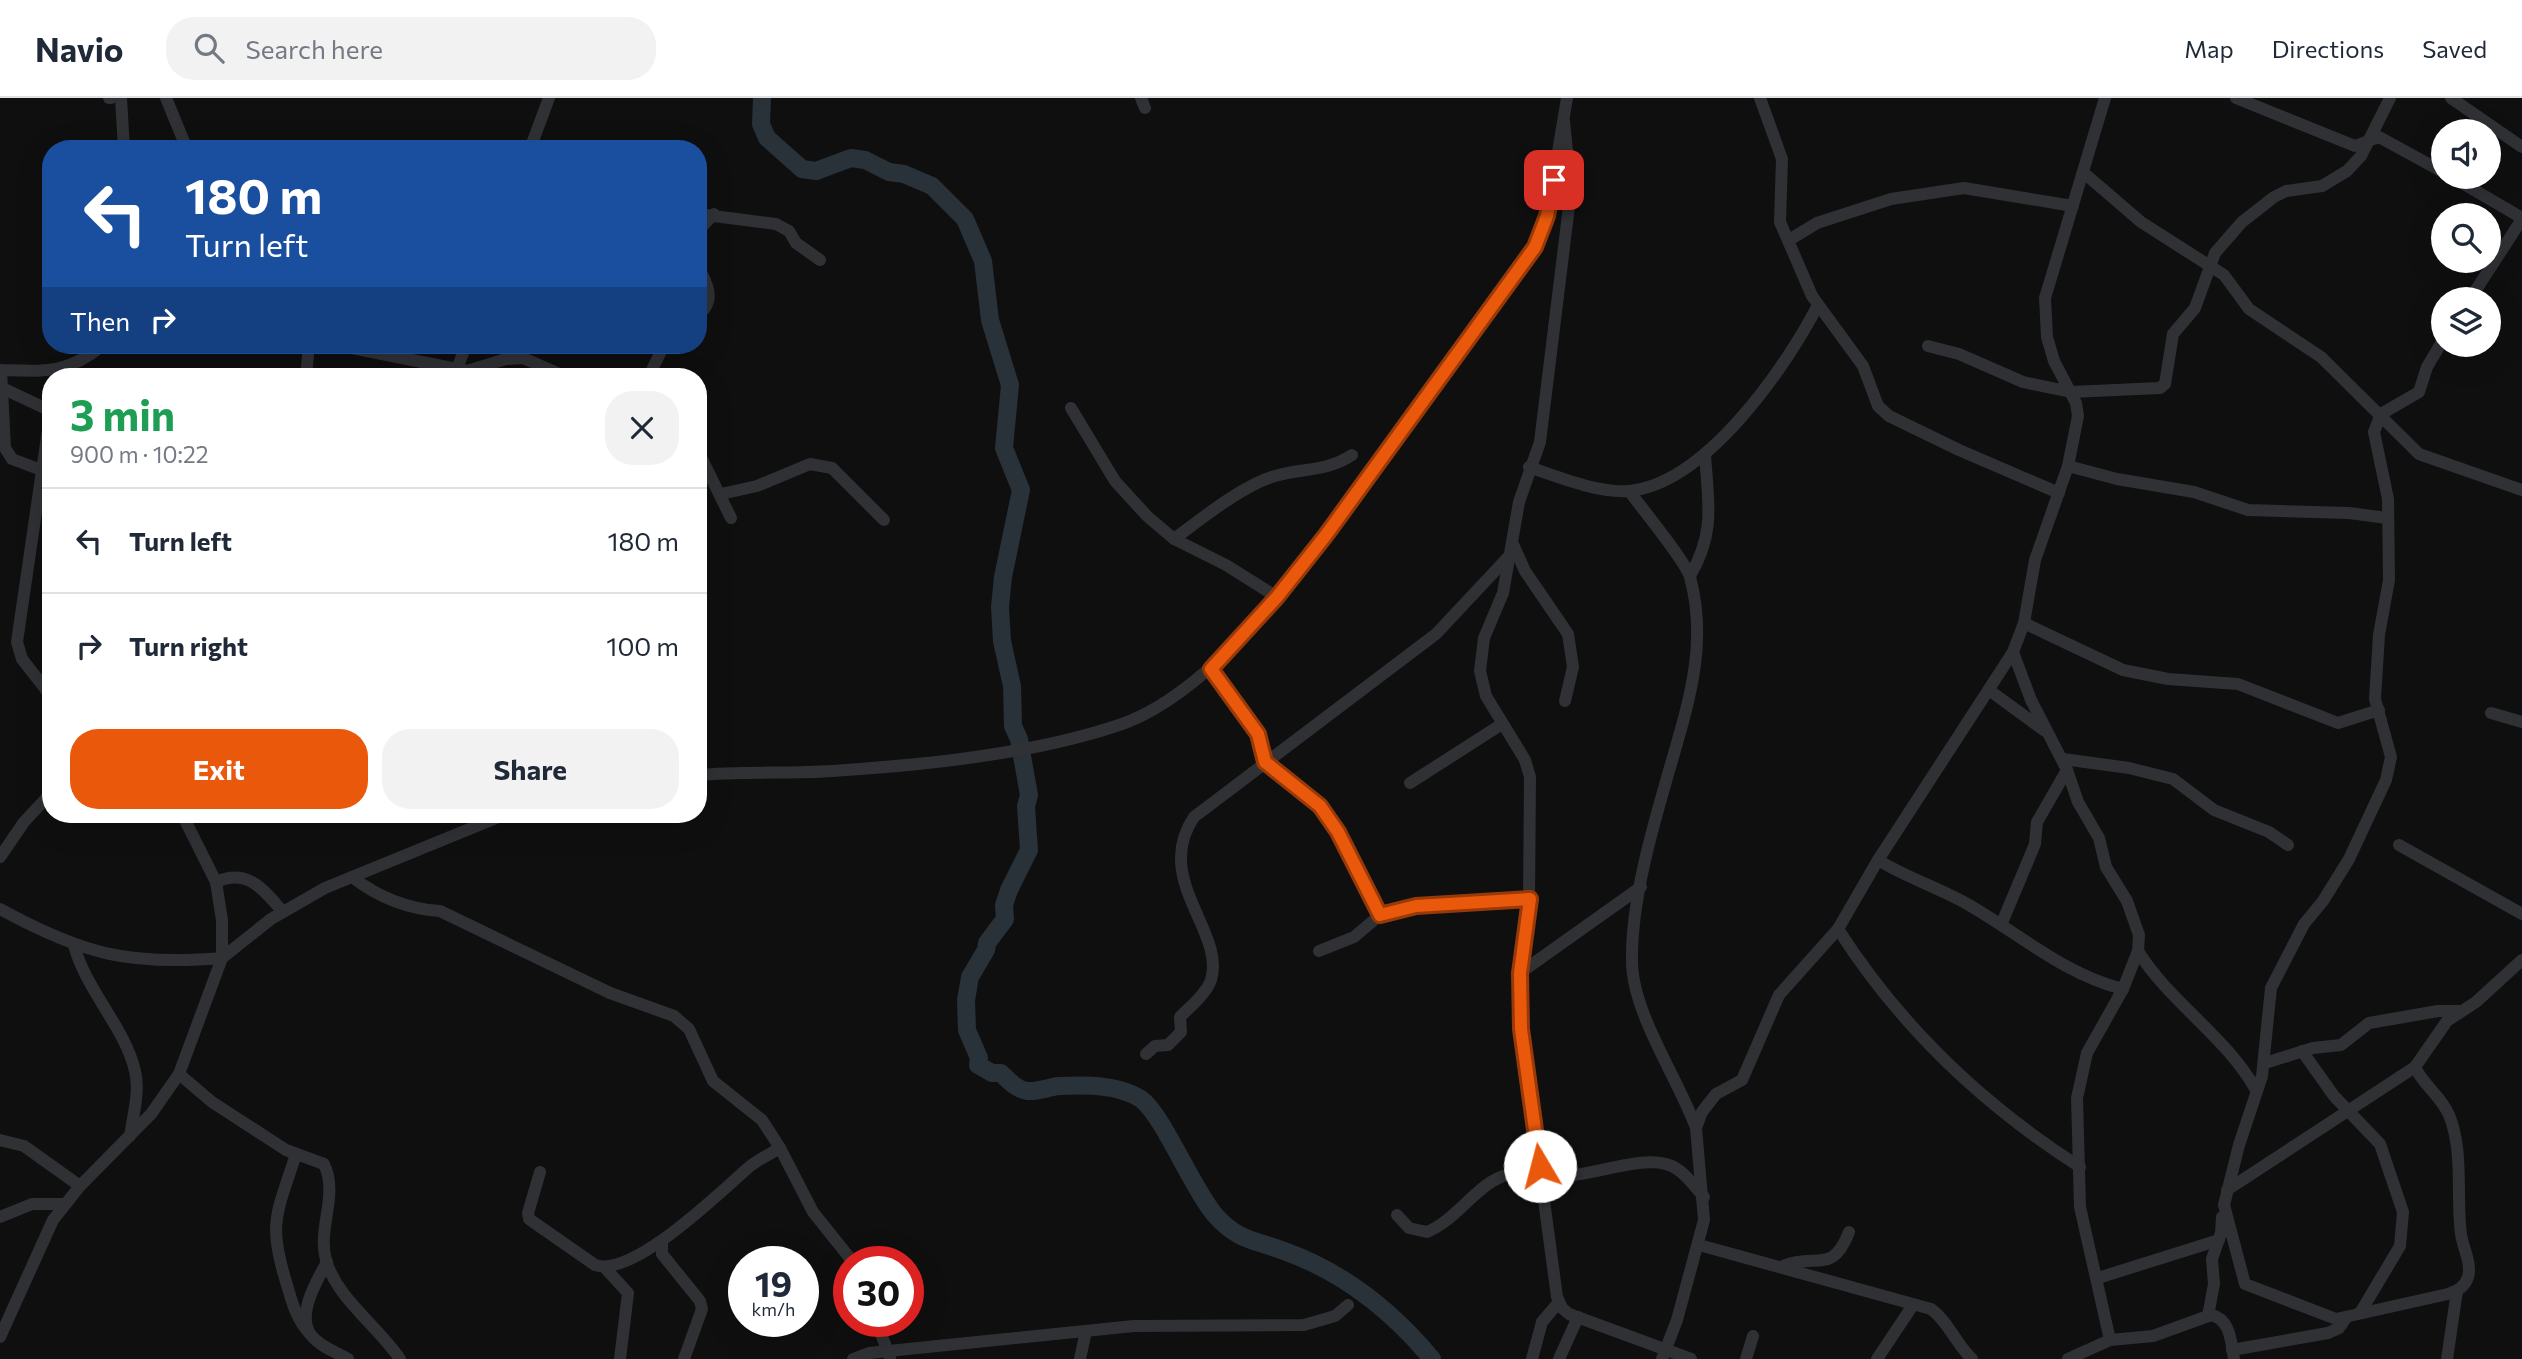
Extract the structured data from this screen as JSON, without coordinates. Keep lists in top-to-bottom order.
{
  "page": {
    "header": "Navio",
    "search": "Search here",
    "nav": ["Map", "Directions", "Saved"],
    "turn": ["180 m", "Turn left"],
    "then": "Then",
    "heading": ["3 min", "900 m · 10:22"],
    "list": [
      {
        "name": "Turn left",
        "value": "180 m"
      },
      {
        "name": "Turn right",
        "value": "100 m"
      }
    ],
    "buttons": ["Exit", "Share"],
    "speed": "19 km/h",
    "limit": "30"
  }
}
